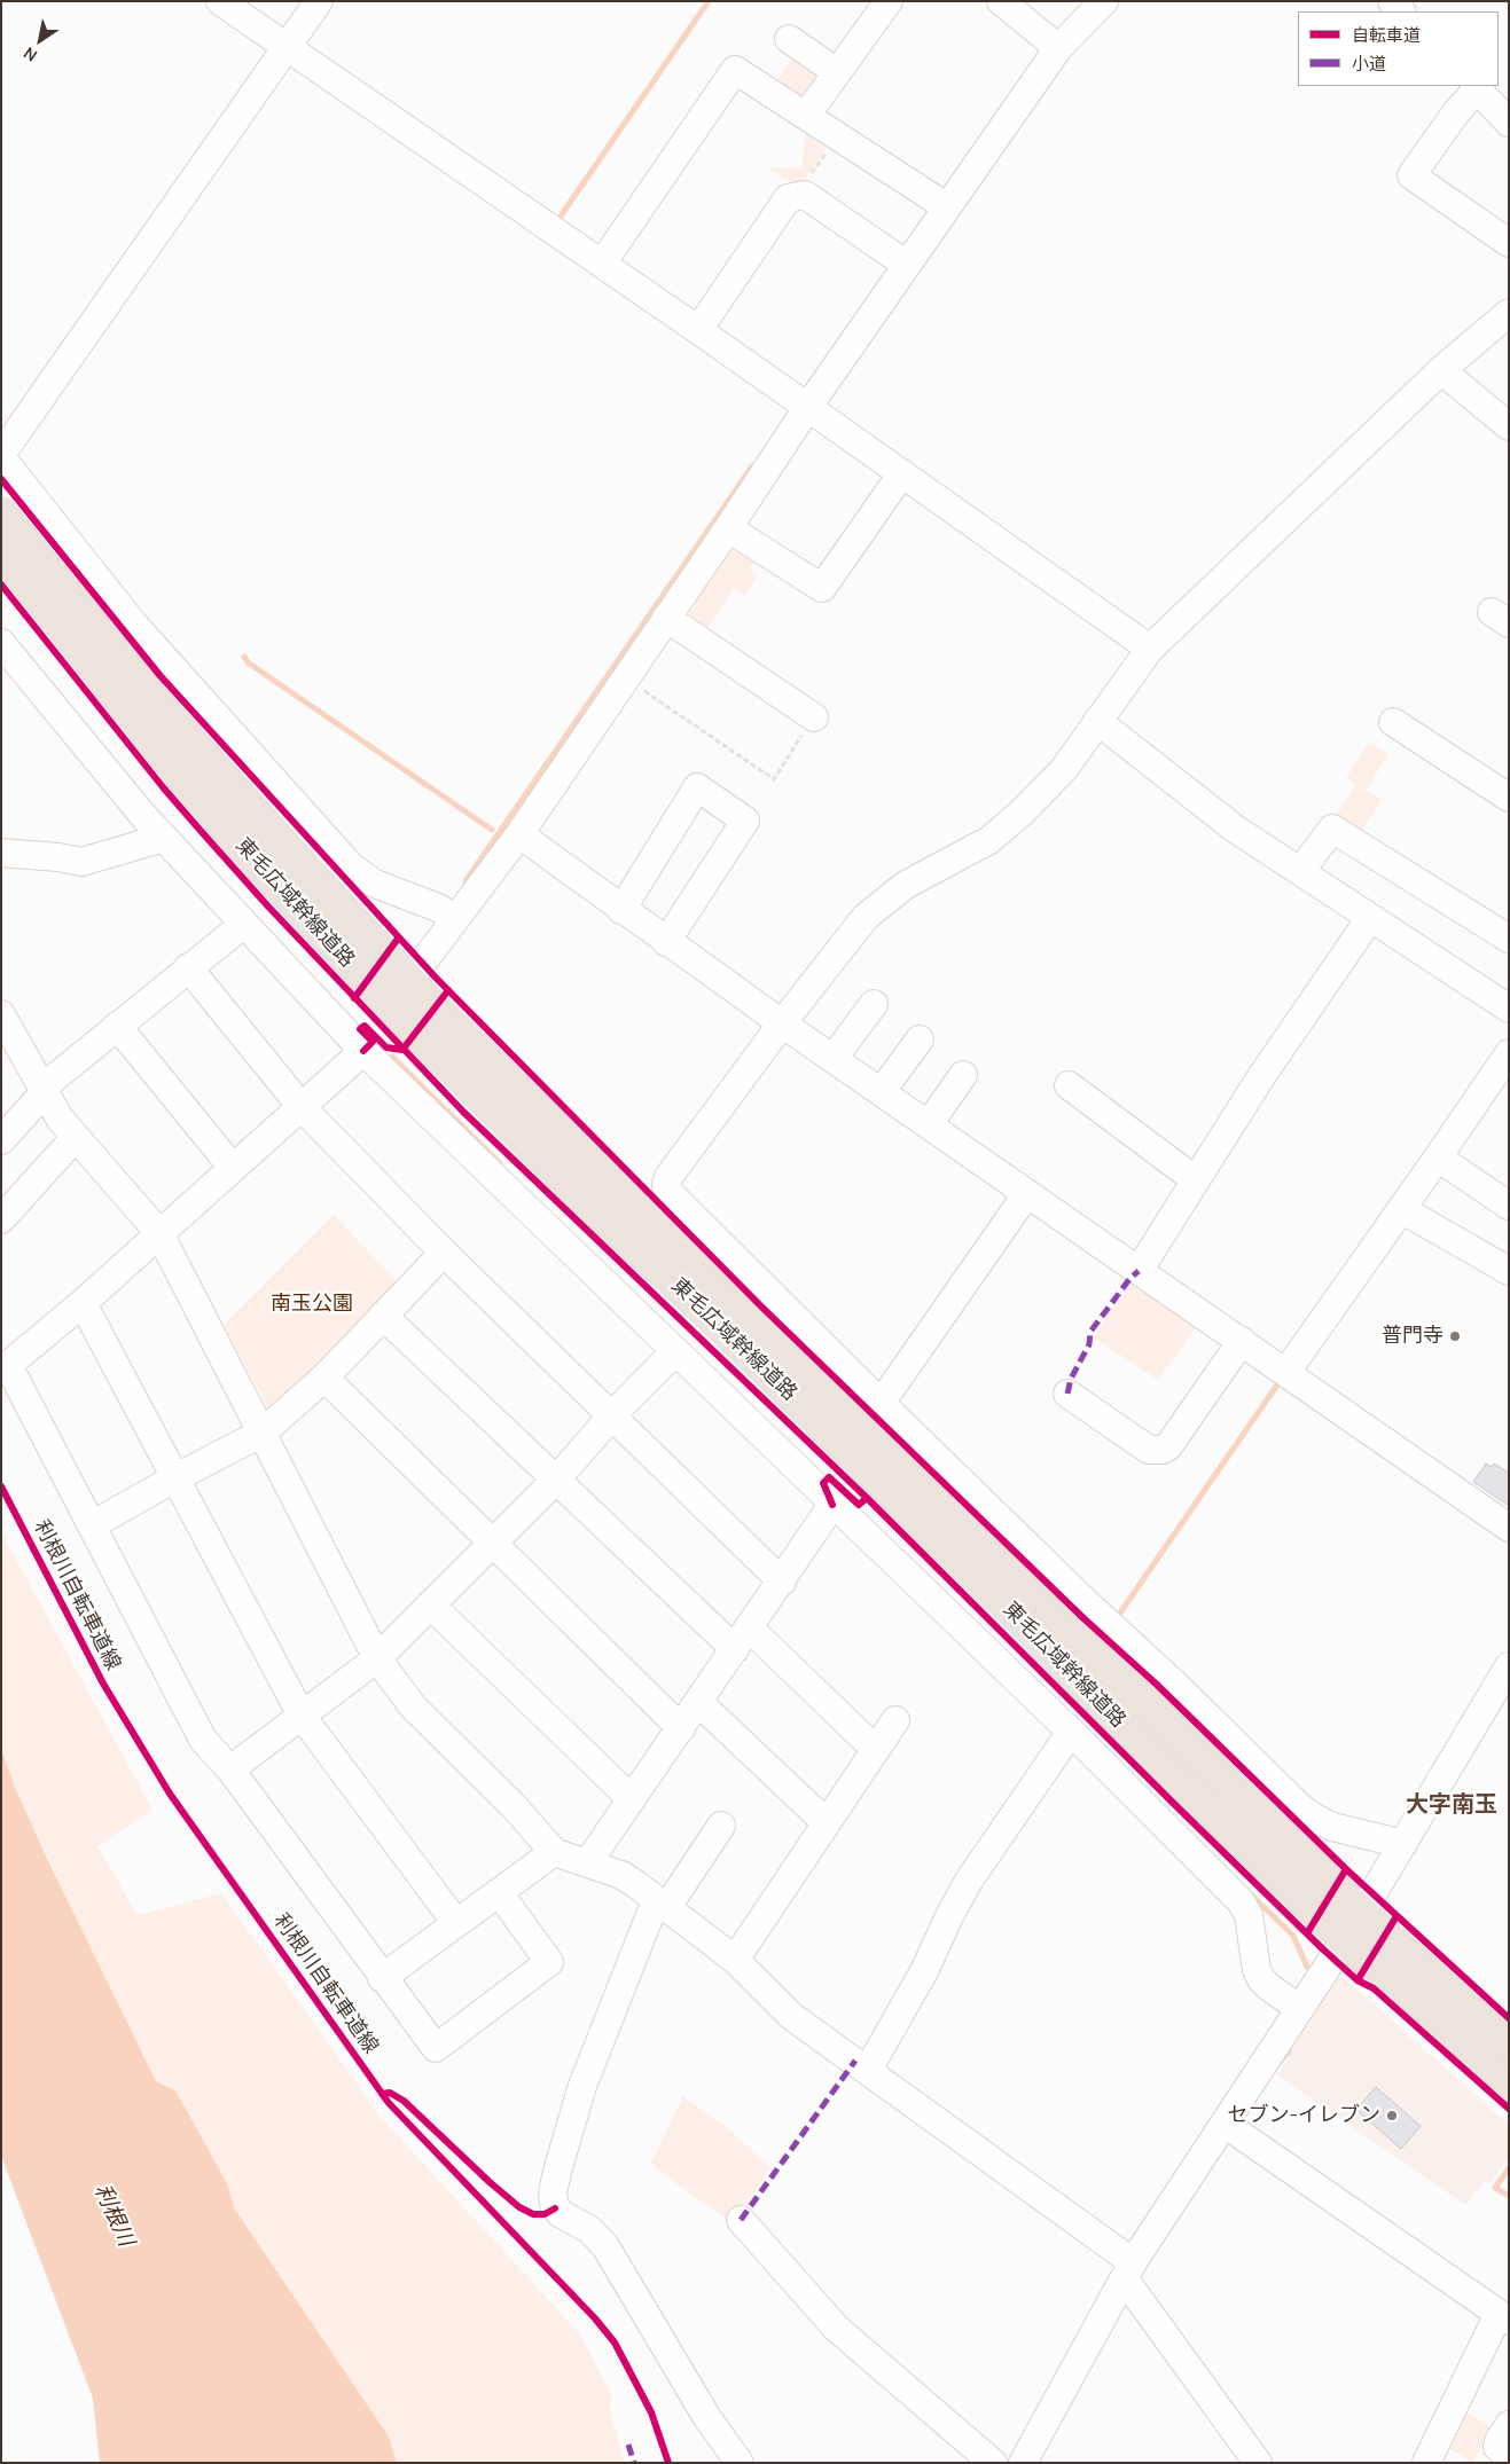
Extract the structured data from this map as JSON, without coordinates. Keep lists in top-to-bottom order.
{
  "streets": {
    "highway": ["東毛広域幹線道路"],
    "cycle path": ["利根川自転車道線"]
  },
  "districts": ["大字南玉"],
  "water": ["利根川"],
  "parks": ["南玉公園"],
  "places": ["普門寺", "セブン-イレブン"],
  "legend": ["自転車道", "小道"],
  "north": "bottom left"
}
